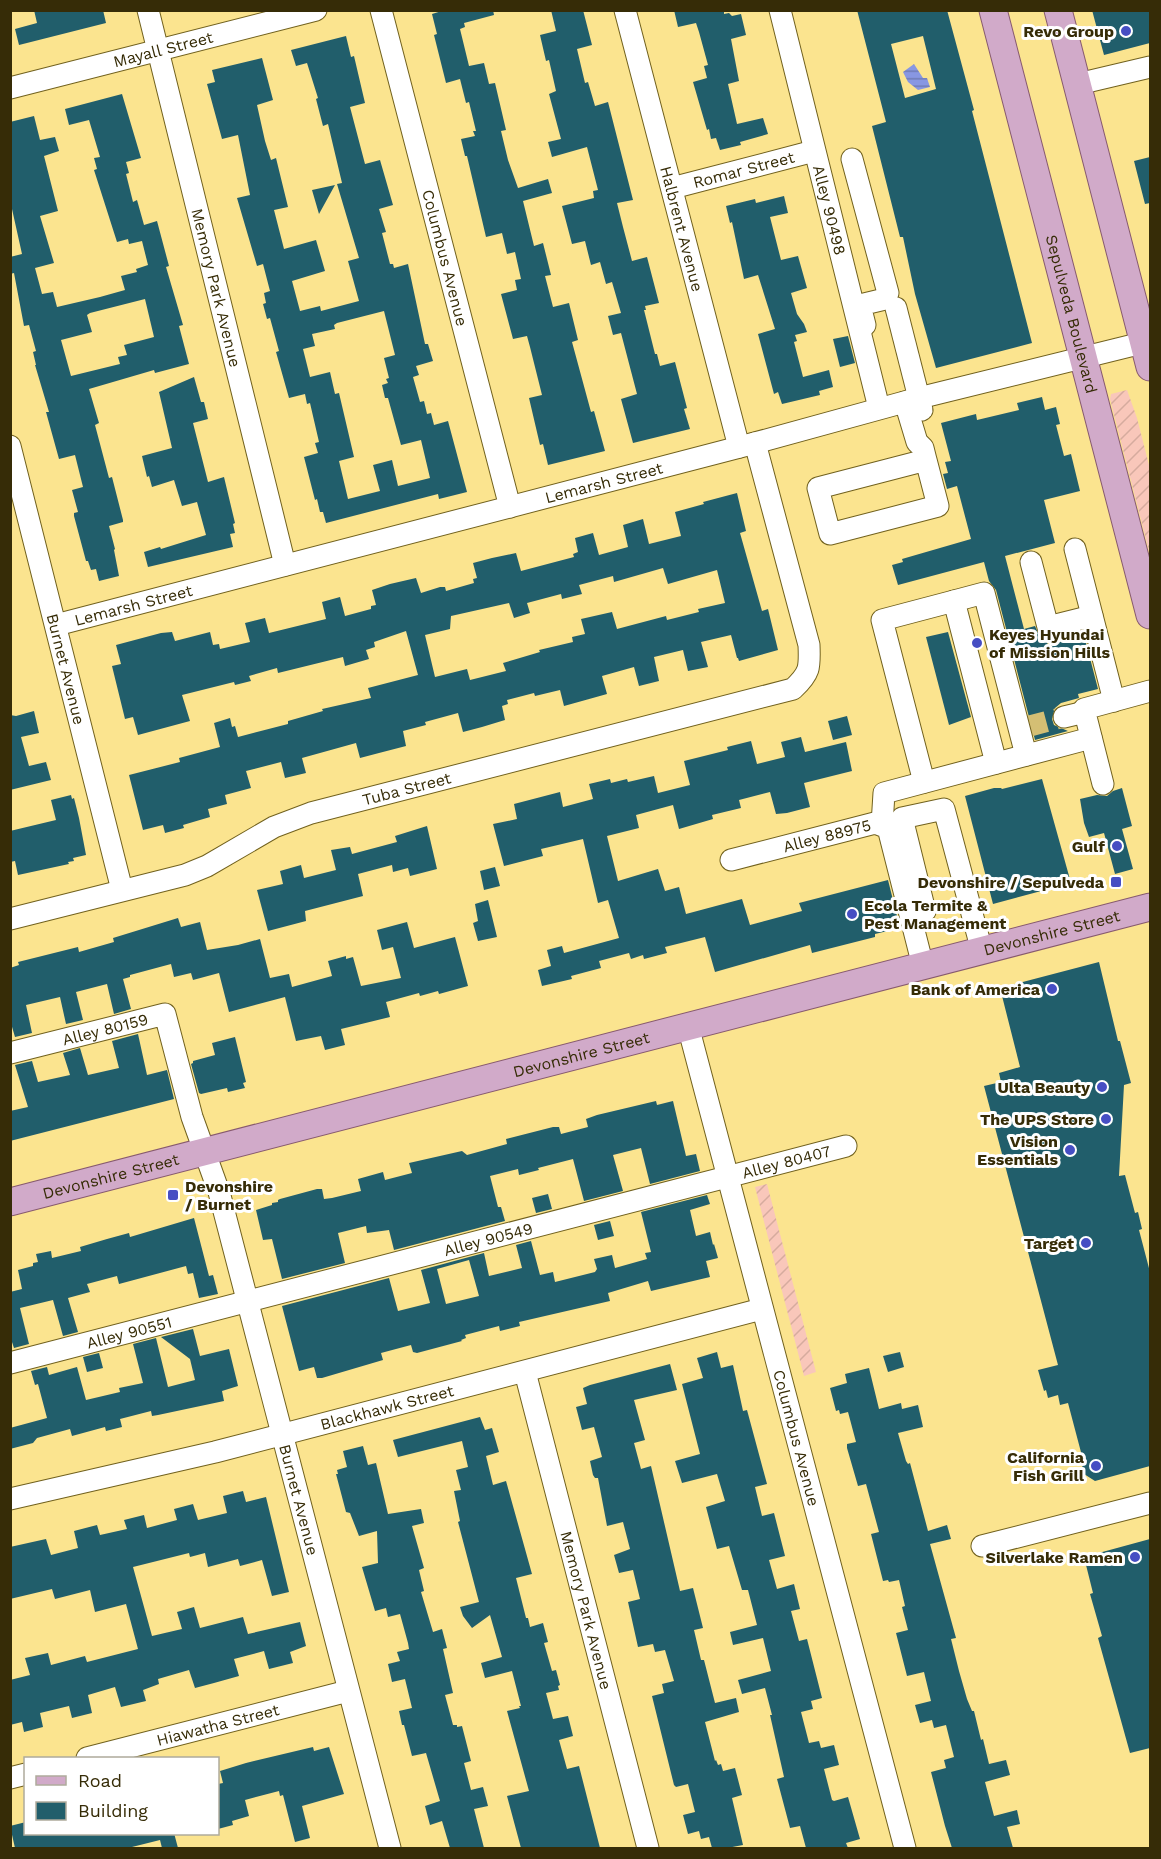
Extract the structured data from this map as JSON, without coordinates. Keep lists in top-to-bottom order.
{
  "streets": {
    "main road": ["Sepulveda Boulevard", "Devonshire Street"],
    "street": [
      "Mayall Street",
      "Romar Street",
      "Alley 90498",
      "Halbrent Avenue",
      "Columbus Avenue",
      "Memory Park Avenue",
      "Lemarsh Street",
      "Burnet Avenue",
      "Tuba Street",
      "Alley 88975",
      "Alley 80159",
      "Alley 80407",
      "Alley 90549",
      "Alley 90551",
      "Blackhawk Street",
      "Hiawatha Street"
    ]
  },
  "crossings": [
    ["Mayall Street", "Memory Park Avenue"],
    ["Romar Street", "Alley 90498"],
    ["Romar Street", "Halbrent Avenue"],
    ["Alley 90498", "Lemarsh Street"],
    ["Halbrent Avenue", "Lemarsh Street"],
    ["Halbrent Avenue", "Tuba Street"],
    ["Columbus Avenue", "Lemarsh Street"],
    ["Columbus Avenue", "Devonshire Street"],
    ["Columbus Avenue", "Alley 80407"],
    ["Columbus Avenue", "Alley 90549"],
    ["Columbus Avenue", "Blackhawk Street"],
    ["Memory Park Avenue", "Lemarsh Street"],
    ["Memory Park Avenue", "Blackhawk Street"],
    ["Sepulveda Boulevard", "Lemarsh Street"],
    ["Lemarsh Street", "Burnet Avenue"],
    ["Burnet Avenue", "Tuba Street"],
    ["Burnet Avenue", "Devonshire Street"],
    ["Burnet Avenue", "Alley 80159"],
    ["Burnet Avenue", "Alley 90549"],
    ["Burnet Avenue", "Alley 90551"],
    ["Burnet Avenue", "Blackhawk Street"],
    ["Burnet Avenue", "Hiawatha Street"],
    ["Alley 88975", "Devonshire Street"],
    ["Devonshire Street", "Alley 80159"],
    ["Alley 80407", "Alley 90549"],
    ["Alley 90549", "Alley 90551"]
  ],
  "places": {
    "other": [
      "Revo Group",
      "Keyes Hyundai of Mission Hills",
      "Gulf",
      "Ecola Termite & Pest Management",
      "Bank of America",
      "Ulta Beauty",
      "The UPS Store",
      "Vision Essentials",
      "Target",
      "California Fish Grill",
      "Silverlake Ramen"
    ],
    "transit": ["Devonshire / Sepulveda", "Devonshire / Burnet"]
  },
  "legend": ["Road", "Building"]
}
